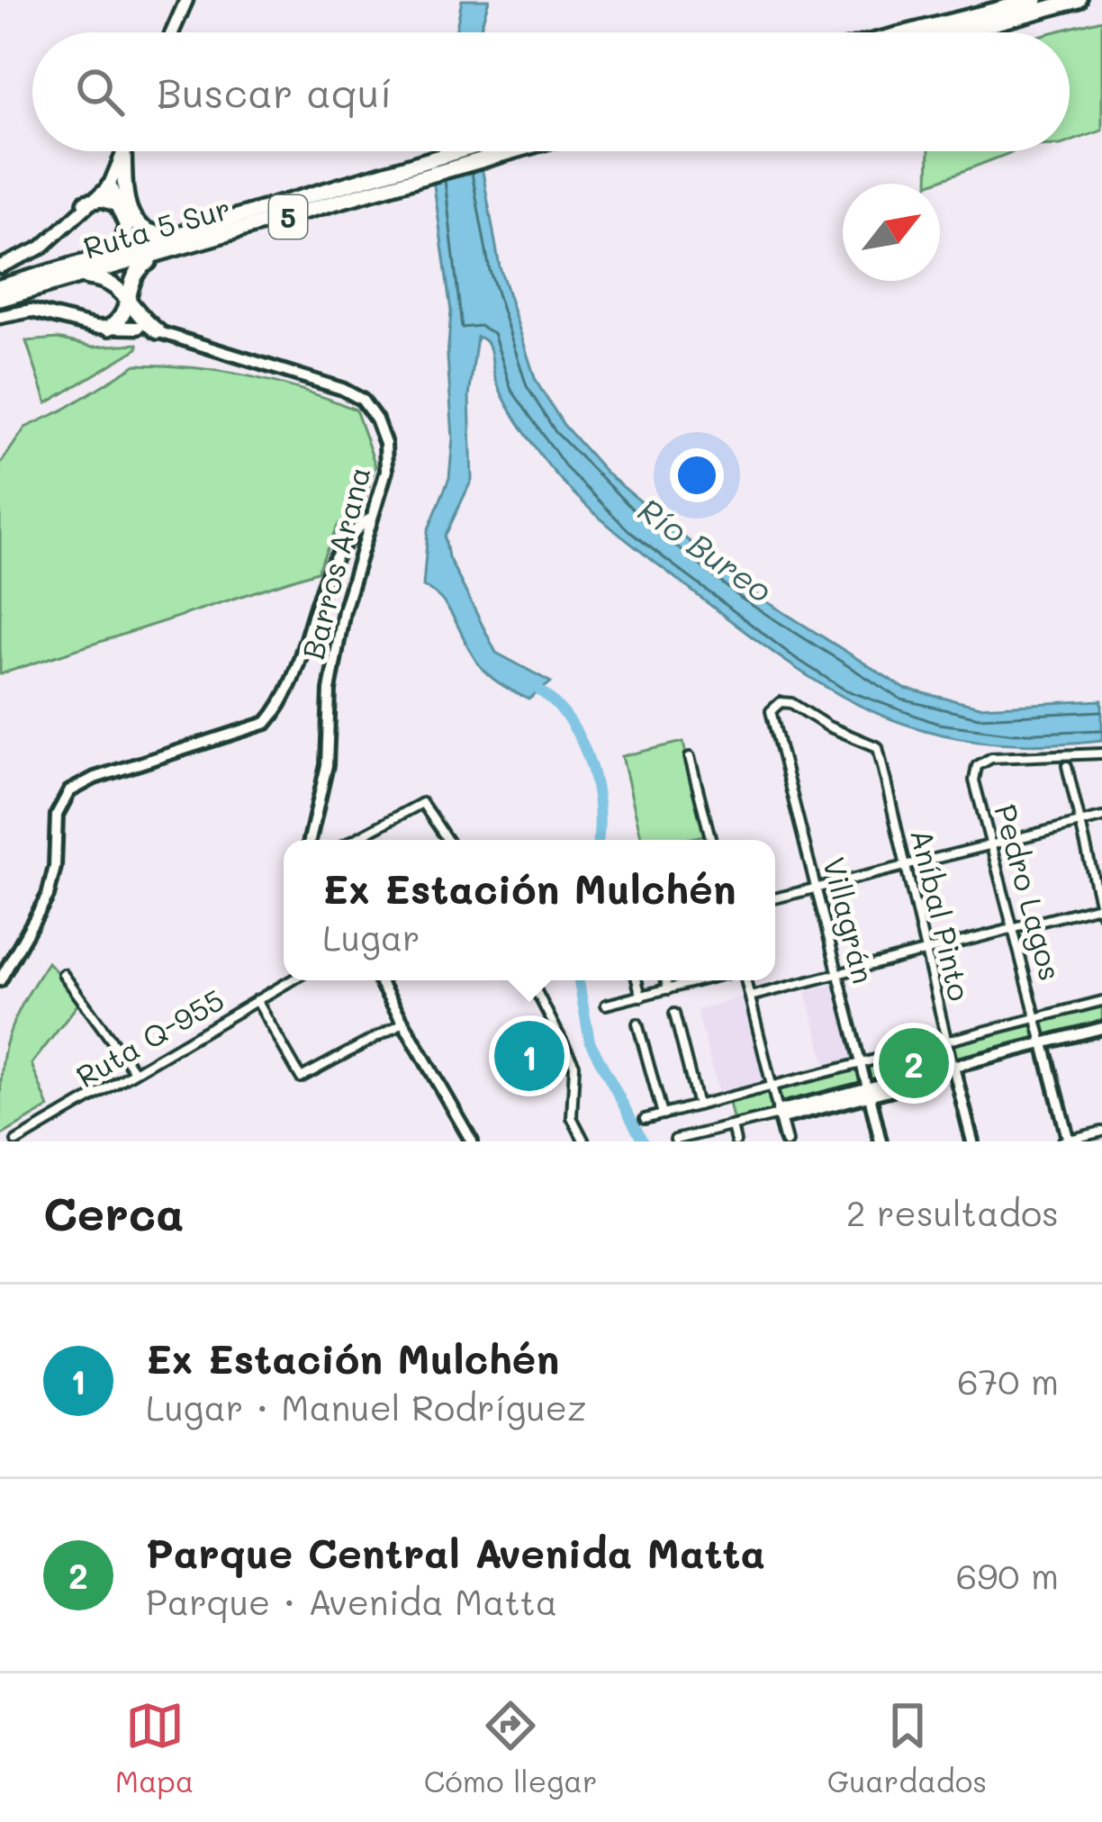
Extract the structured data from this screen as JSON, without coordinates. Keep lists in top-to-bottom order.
{
  "streets": {
    "highway": ["5", "Ruta 5 Sur"],
    "main road": [
      "Barros Arana",
      "Pedro Lagos",
      "Aníbal Pinto",
      "Villagrán"
    ],
    "street": ["Ruta Q-955"]
  },
  "crossings": [
    ["Aníbal Pinto", "Villagrán"]
  ],
  "water": ["Río Bureo"],
  "north": "top right",
  "page": {
    "search": "Buscar aquí",
    "popup": ["Ex Estación Mulchén", "Lugar"],
    "pins": ["1", "2"],
    "heading": ["Cerca", "2 resultados"],
    "list": [
      {
        "mark": "1",
        "name": "Ex Estación Mulchén",
        "note": "Lugar · Manuel Rodríguez",
        "value": "670 m"
      },
      {
        "mark": "2",
        "name": "Parque Central Avenida Matta",
        "note": "Parque · Avenida Matta",
        "value": "690 m"
      }
    ],
    "nav": ["Mapa", "Cómo llegar", "Guardados"]
  }
}
